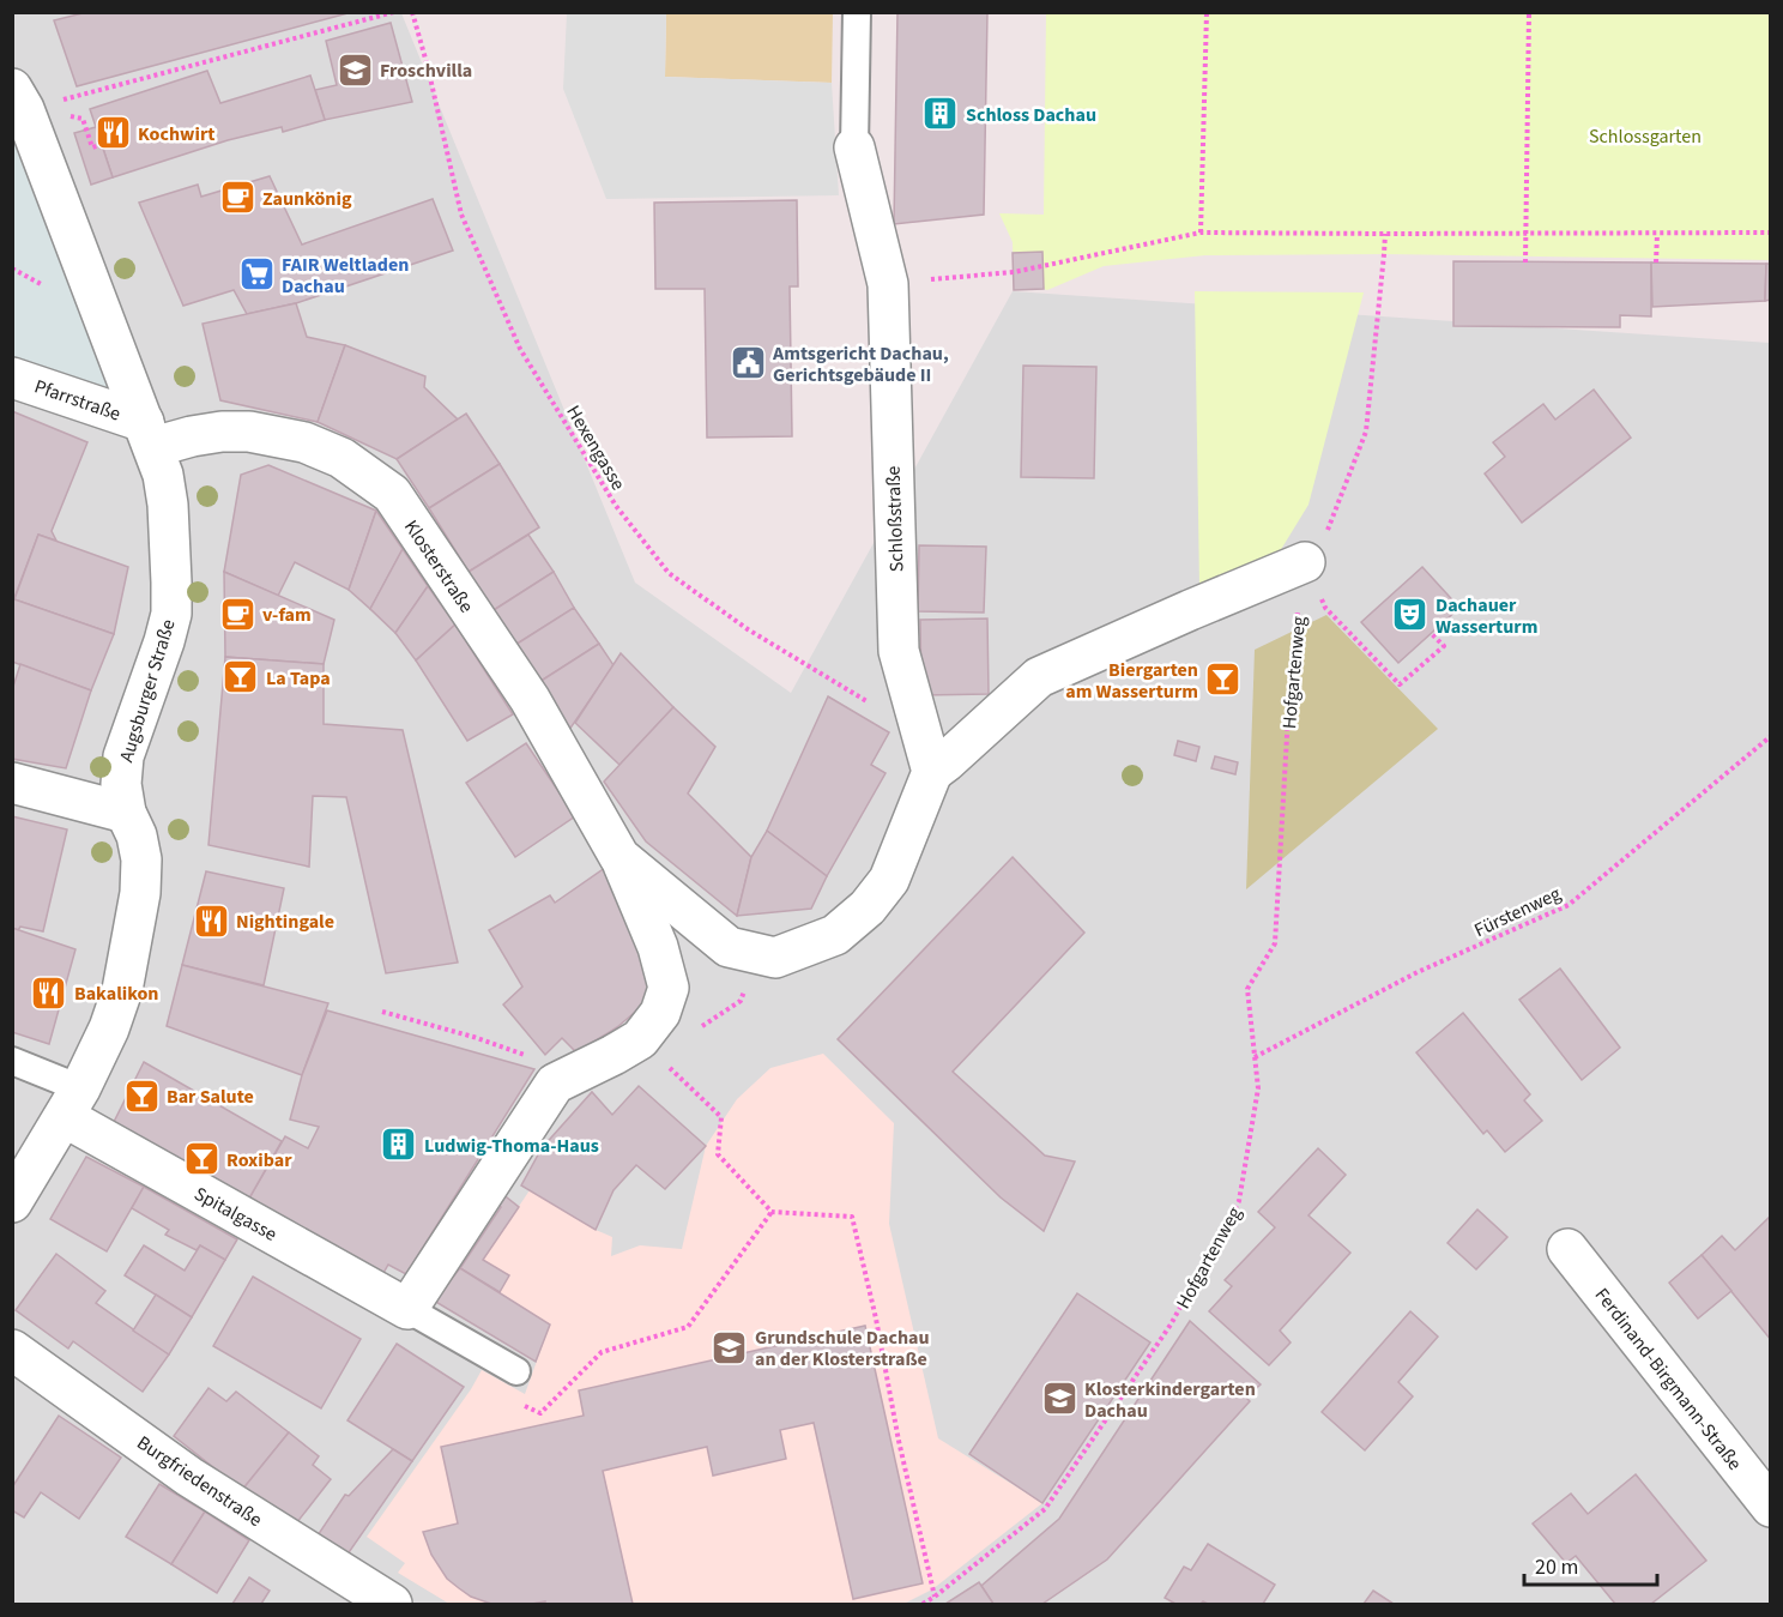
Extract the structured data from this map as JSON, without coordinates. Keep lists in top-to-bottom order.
{
  "streets": {
    "street": [
      "Pfarrstraße",
      "Schloßstraße",
      "Klosterstraße",
      "Augsburger Straße",
      "Spitalgasse",
      "Ferdinand-Birgmann-Straße",
      "Burgfriedenstraße"
    ],
    "path": ["Hexengasse", "Hofgartenweg", "Fürstenweg"]
  },
  "crossings": [
    ["Pfarrstraße", "Klosterstraße"],
    ["Pfarrstraße", "Augsburger Straße"],
    ["Schloßstraße", "Klosterstraße"],
    ["Klosterstraße", "Augsburger Straße"],
    ["Hofgartenweg", "Fürstenweg"],
    ["Augsburger Straße", "Spitalgasse"]
  ],
  "parks": ["Schlossgarten"],
  "places": {
    "school or university": ["Froschvilla", "Grundschule Dachau an der Klosterstraße", "Klosterkindergarten Dachau"],
    "building": ["Schloss Dachau", "Ludwig-Thoma-Haus"],
    "restaurant": ["Kochwirt", "Nightingale", "Bakalikon"],
    "cafe": ["Zaunkönig", "v-fam"],
    "supermarket": ["FAIR Weltladen Dachau"],
    "public building": ["Amtsgericht Dachau, Gerichtsgebäude II"],
    "theatre": ["Dachauer Wasserturm"],
    "bar": [
      "La Tapa",
      "Biergarten am Wasserturm",
      "Bar Salute",
      "Roxibar"
    ]
  },
  "scale_bar": "20 m"
}
